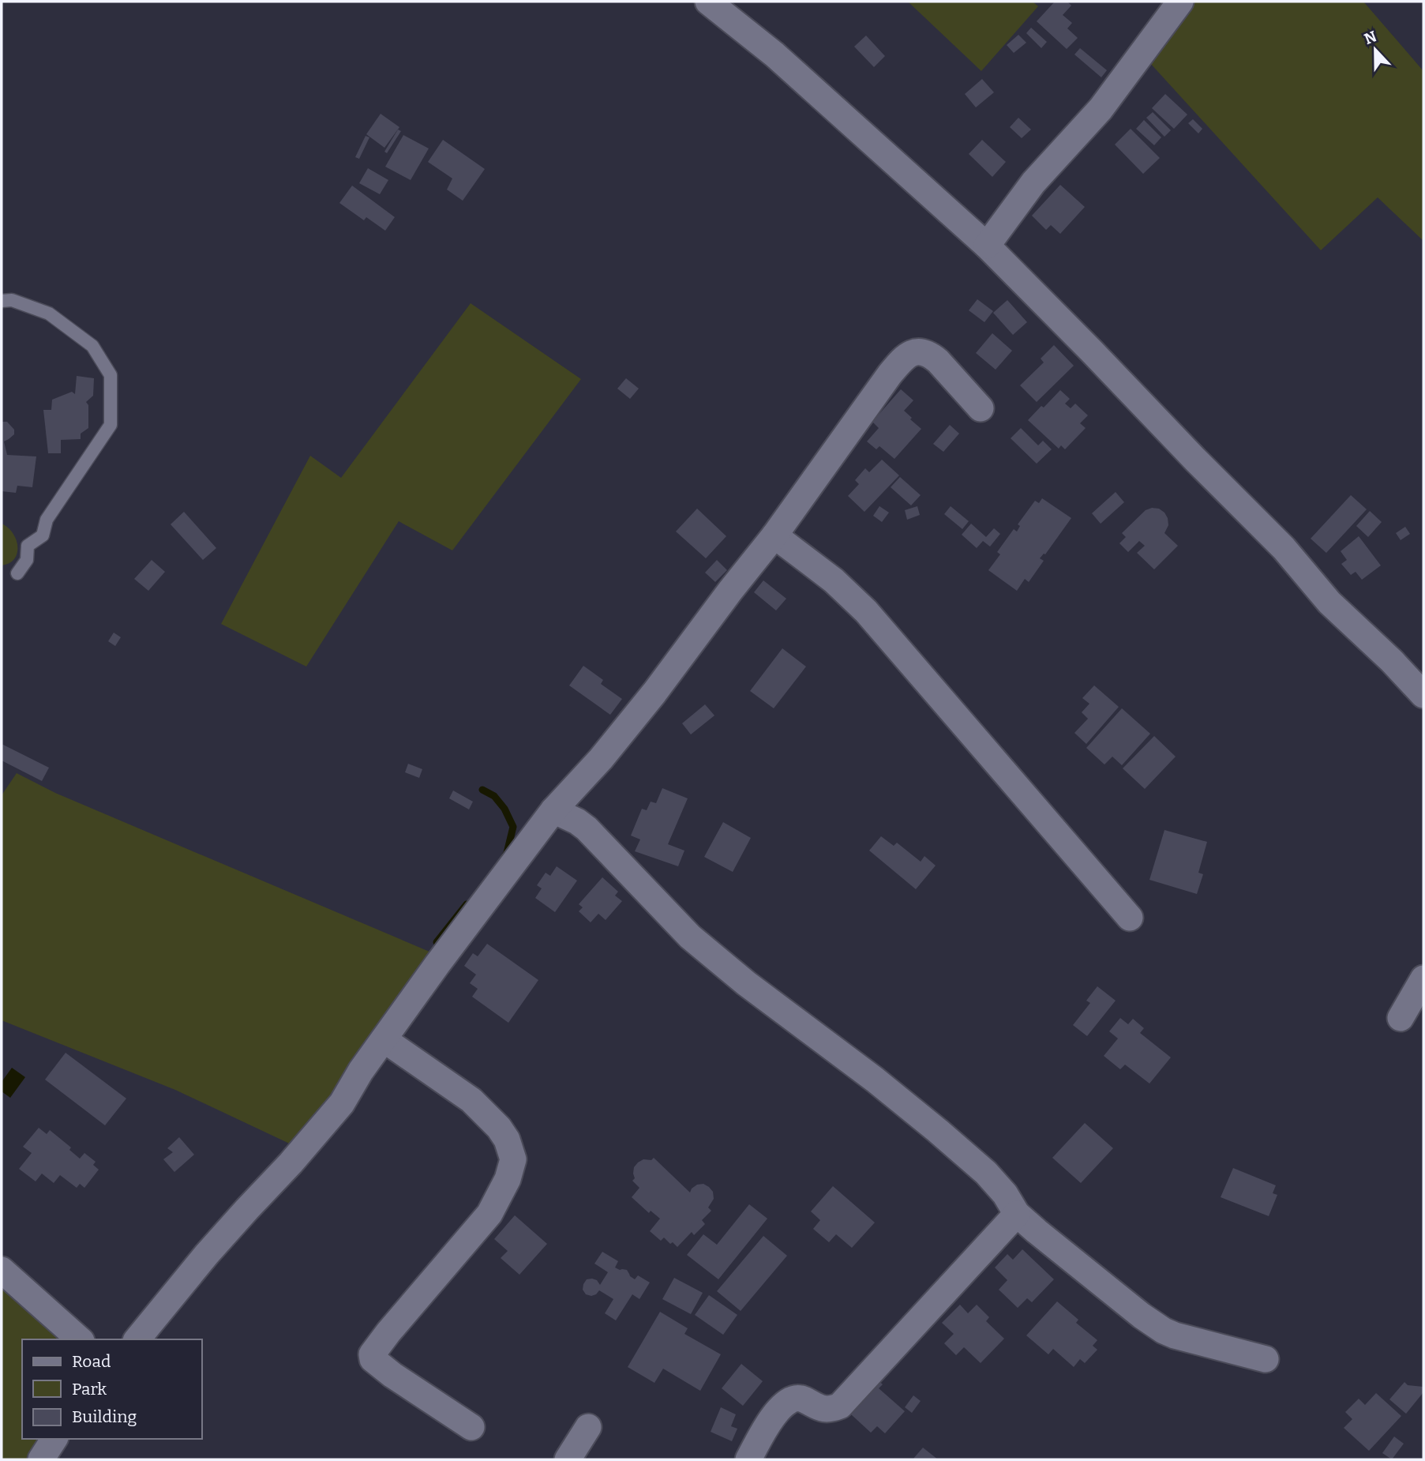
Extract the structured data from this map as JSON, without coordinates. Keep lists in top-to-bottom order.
{
  "legend": ["Road", "Park", "Building"],
  "north": "top"
}
